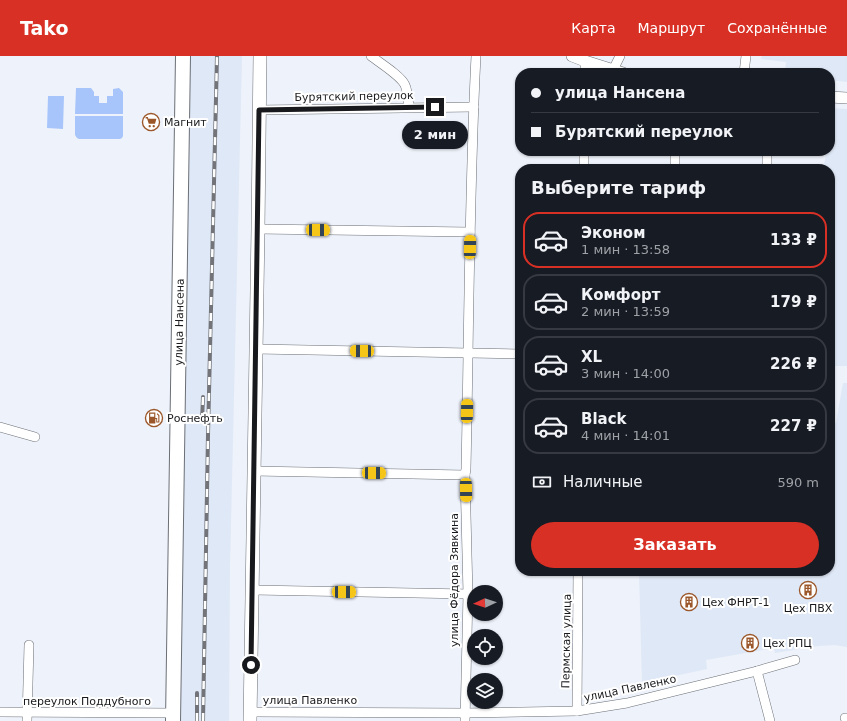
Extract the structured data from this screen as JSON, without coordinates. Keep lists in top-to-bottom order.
{
  "streets": {
    "main road": ["улица Нансена"],
    "street": [
      "Бурятский переулок",
      "улица Фёдора Зявкина",
      "Пермская улица",
      "улица Павленко",
      "переулок Поддубного"
    ]
  },
  "crossings": [
    ["Бурятский переулок", "улица Фёдора Зявкина"],
    ["улица Нансена", "переулок Поддубного"],
    ["улица Фёдора Зявкина", "улица Павленко"],
    ["Пермская улица", "улица Павленко"]
  ],
  "places": {
    "supermarket": ["Магнит"],
    "fuel station": ["Роснефть"],
    "building": ["Цех ПВХ", "Цех ФНРТ-1", "Цех РПЦ"]
  },
  "north": "left",
  "page": {
    "header": "Tako",
    "nav": ["Карта", "Маршрут", "Сохранённые"],
    "banner": ["улица Нансена", "Бурятский переулок"],
    "bubble": "2 мин",
    "heading": "Выберите тариф",
    "list": [
      {
        "name": "Эконом",
        "note": "1 мин · 13:58",
        "value": "133 ₽"
      },
      {
        "name": "Комфорт",
        "note": "2 мин · 13:59",
        "value": "179 ₽"
      },
      {
        "name": "XL",
        "note": "3 мин · 14:00",
        "value": "226 ₽"
      },
      {
        "name": "Black",
        "note": "4 мин · 14:01",
        "value": "227 ₽"
      }
    ],
    "pay": ["Наличные", "590 m"],
    "buttons": "Заказать"
  }
}
